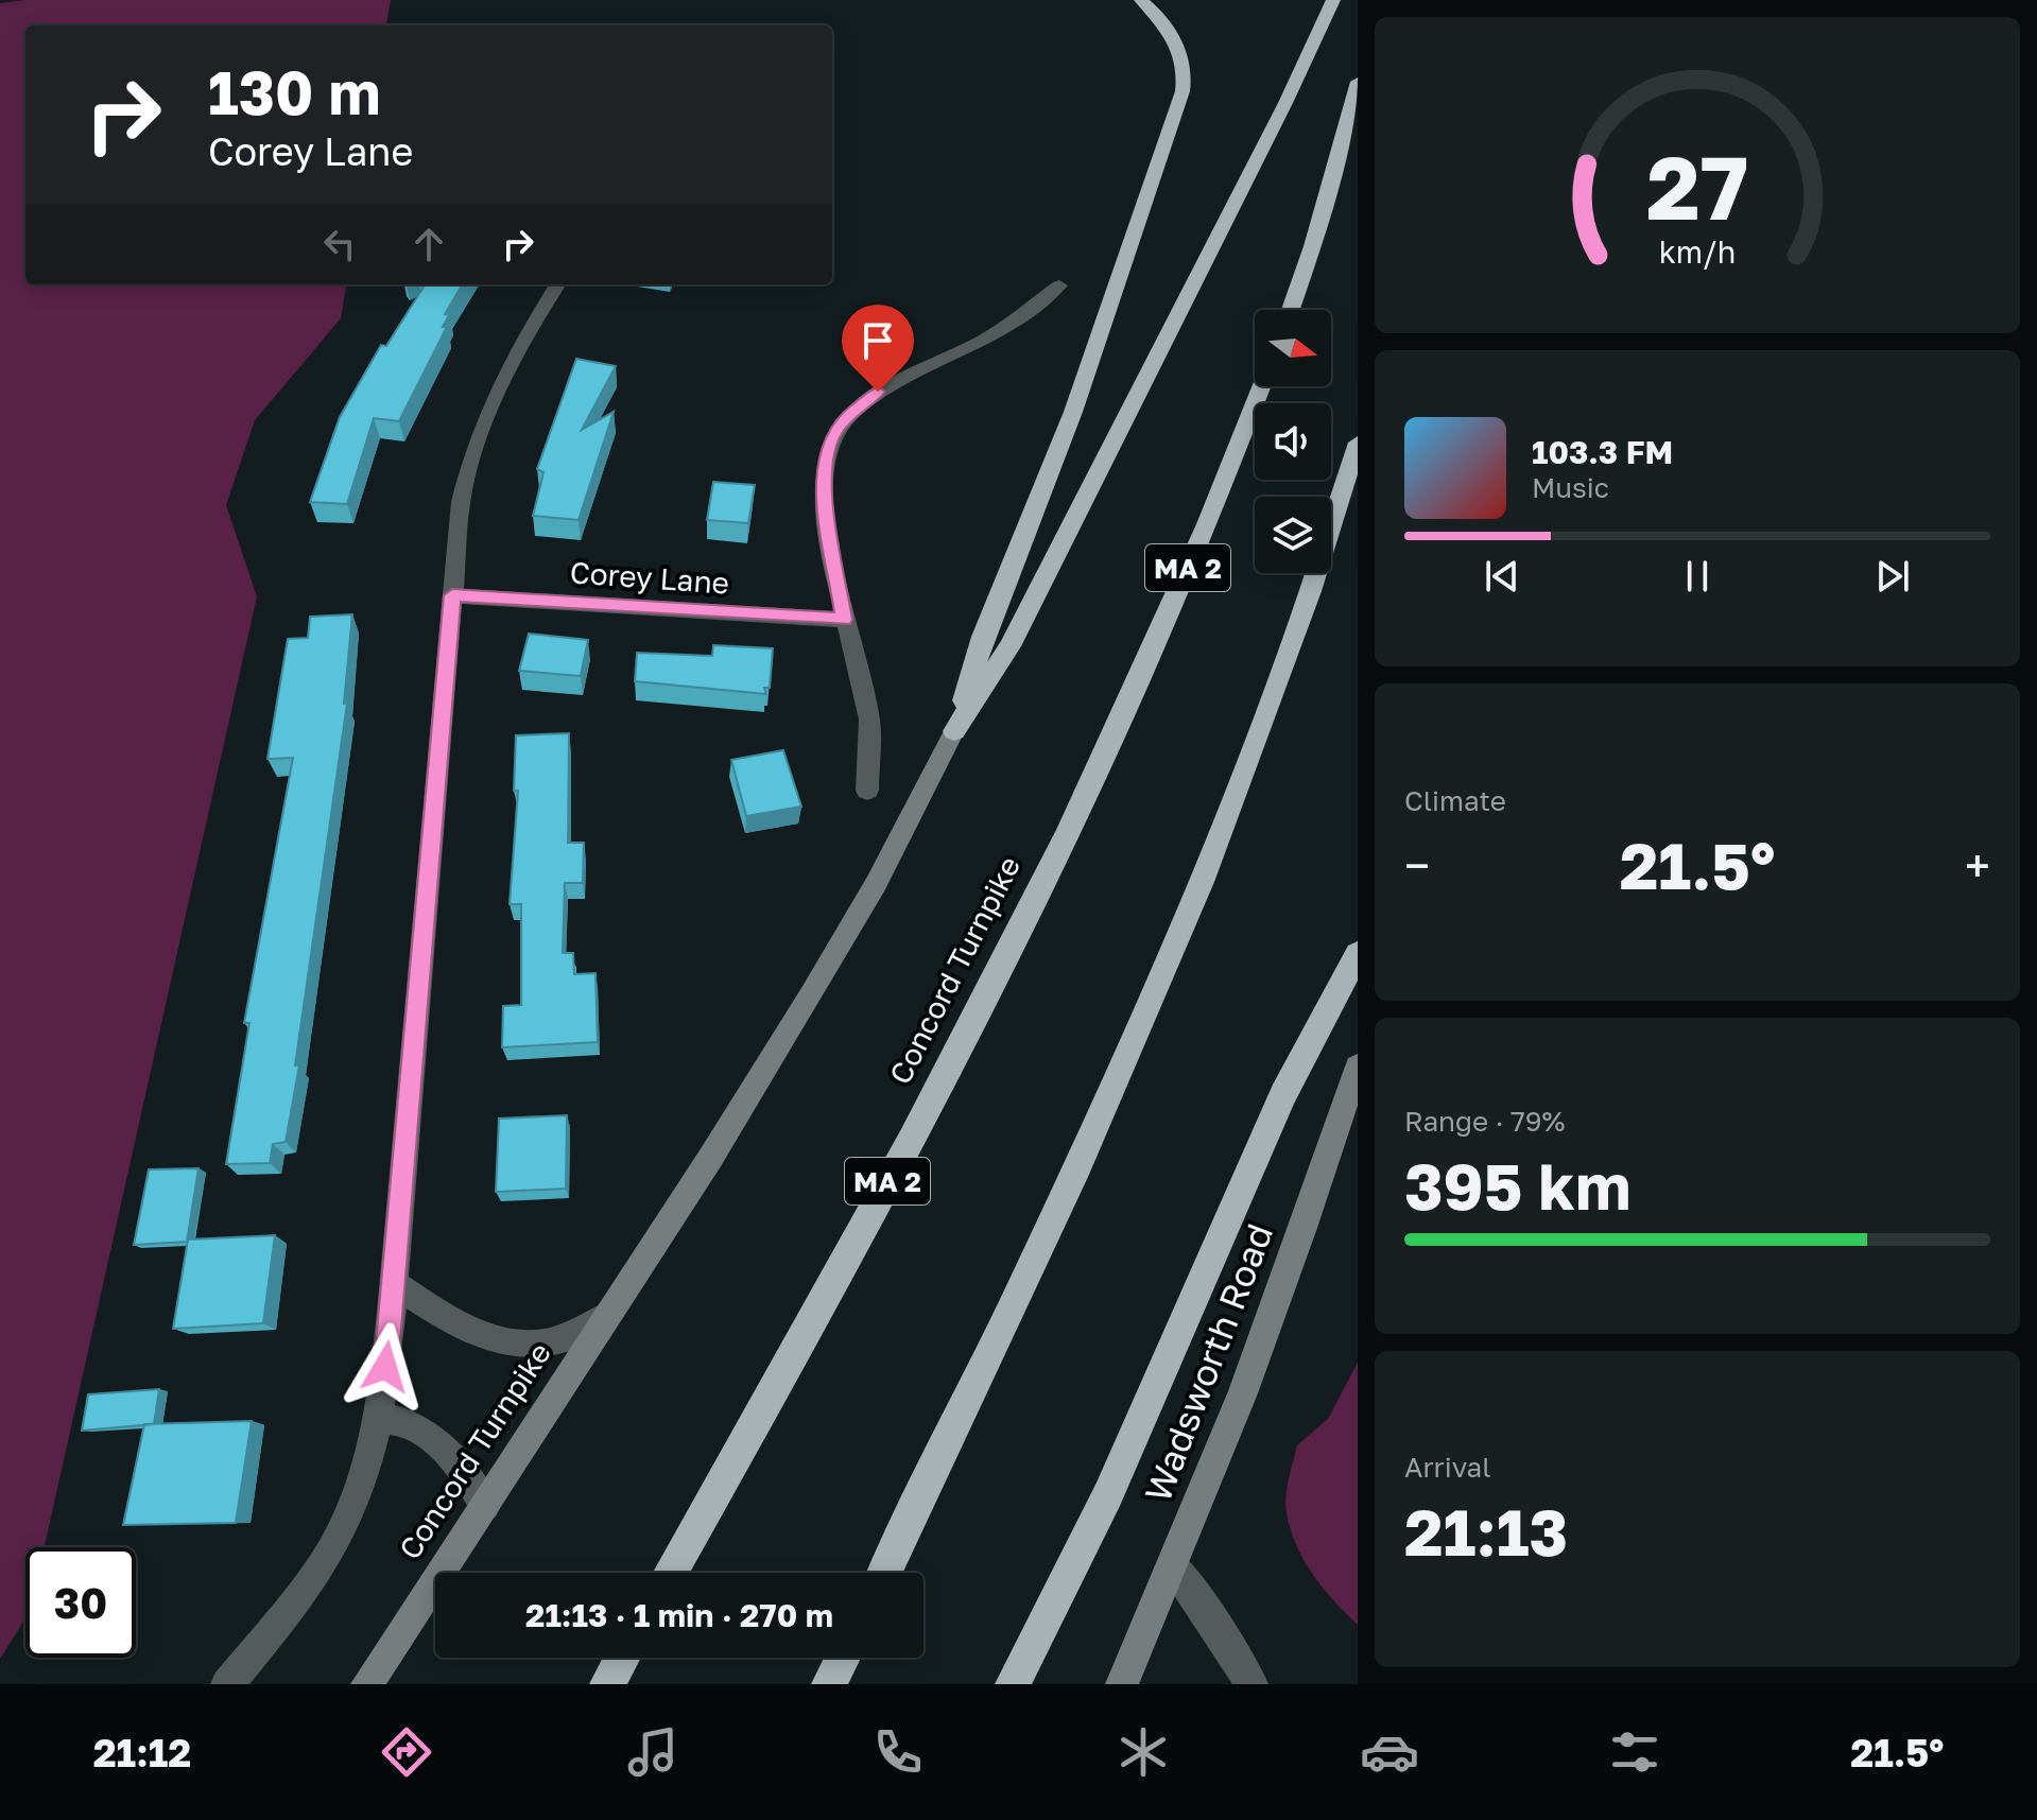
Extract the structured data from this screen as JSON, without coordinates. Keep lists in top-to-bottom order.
{
  "streets": {
    "highway": ["MA 2", "Concord Turnpike"],
    "main road": ["Wadsworth Road"],
    "street": ["Corey Lane"]
  },
  "north": "right",
  "page": {
    "turn": ["130 m", "Corey Lane"],
    "song": ["103.3 FM", "Music"],
    "tile": [
      "Climate",
      ["Range · 79%", "395 km"],
      ["Arrival", "21:13"]
    ],
    "heat": ["−", "21.5°", "+"],
    "limit": "30",
    "trip": "21:13 · 1 min · 270 m",
    "tabs": ["21:12", "21.5°"],
    "gauge": ["27", "km/h"]
  }
}
